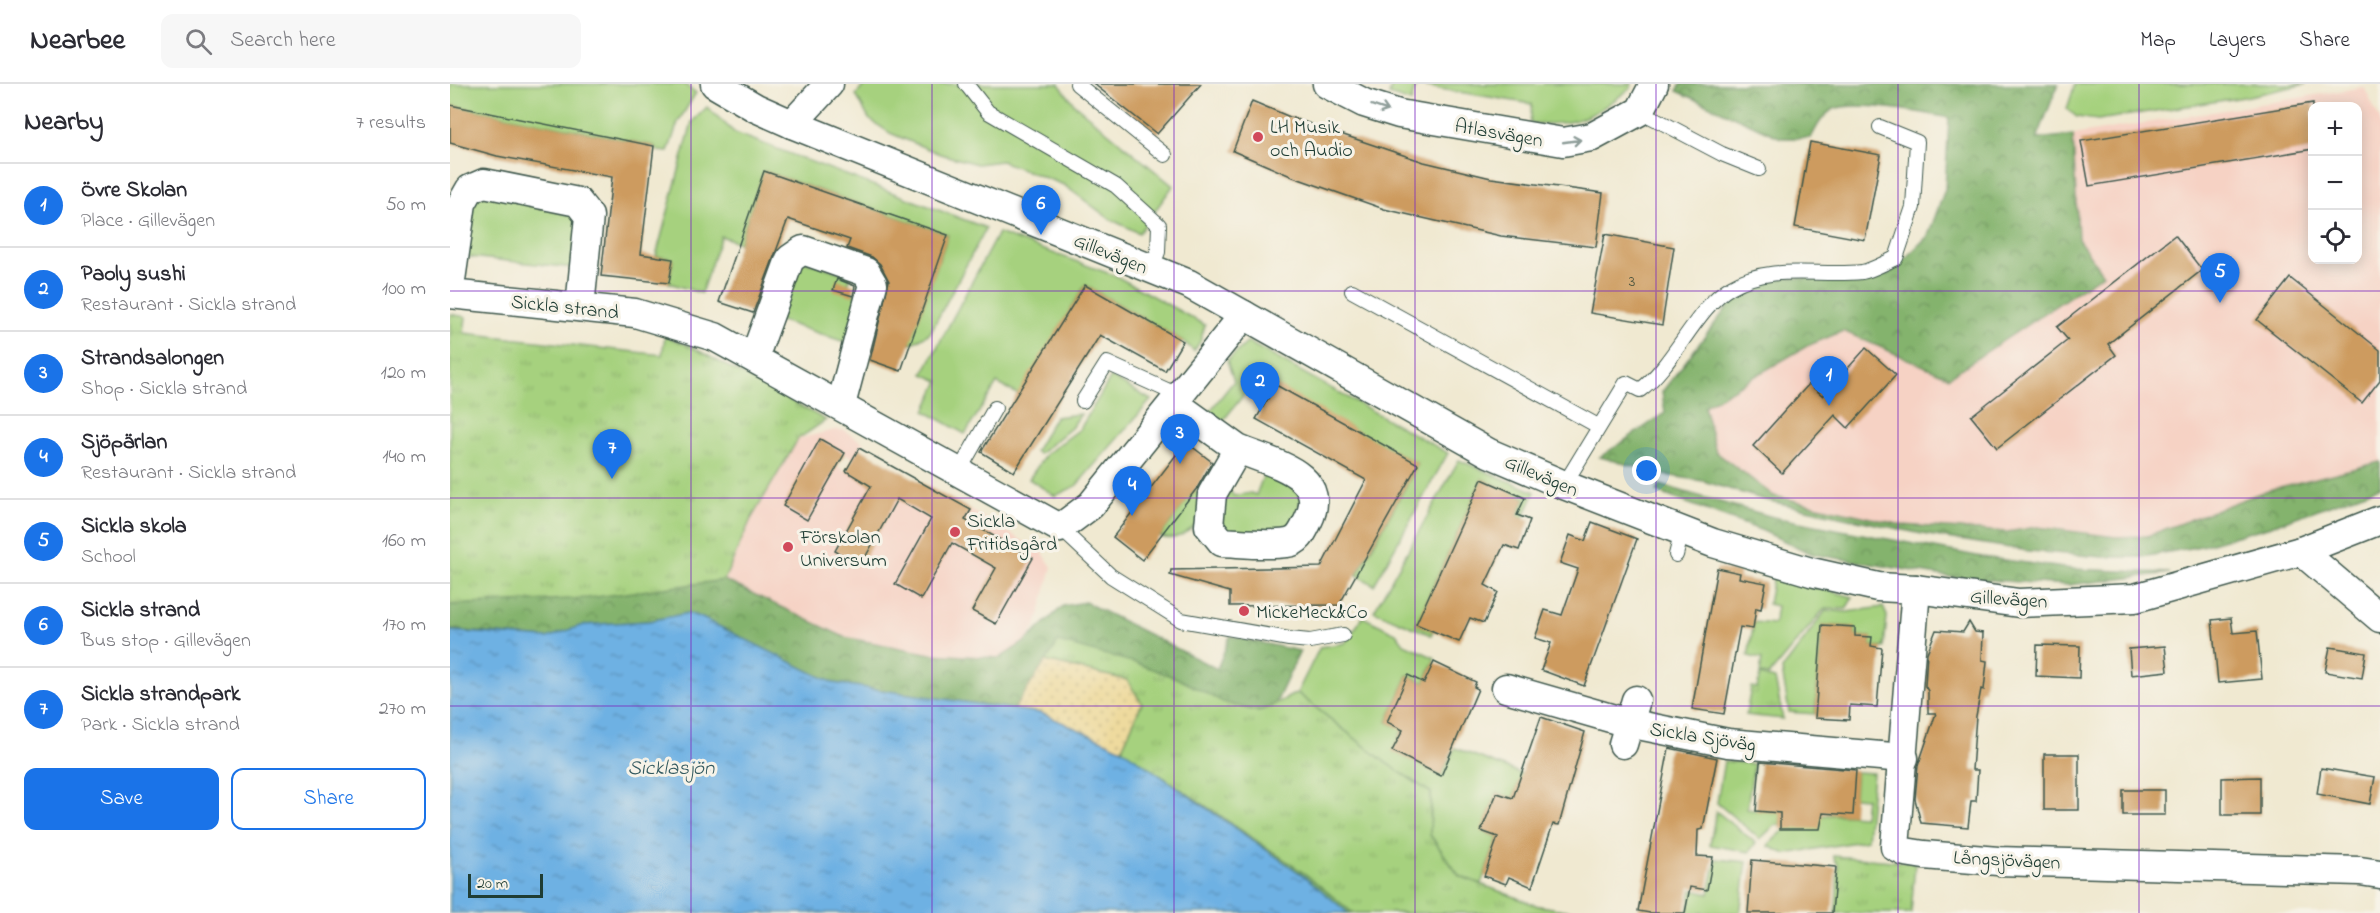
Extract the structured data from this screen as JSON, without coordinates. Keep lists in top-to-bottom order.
{
  "streets": {
    "street": [
      "Atlasvägen",
      "Gillevägen",
      "Sickla strand",
      "Sickla Sjöväg",
      "Långsjövägen"
    ]
  },
  "crossings": [
    ["Gillevägen", "Långsjövägen"],
    ["Sickla Sjöväg", "Långsjövägen"]
  ],
  "one_way": ["Atlasvägen"],
  "water": ["Sicklasjön"],
  "places": [
    "LH Musik och Audio",
    "Sickla Fritidsgård",
    "Förskolan Universum",
    "MickeMeck&Co"
  ],
  "house_numbers": ["3"],
  "scale_bar": "20 m",
  "page": {
    "header": "Nearbee",
    "search": "Search here",
    "nav": ["Map", "Layers", "Share"],
    "heading": ["Nearby", "7 results"],
    "map_buttons": ["+", "−"],
    "list": [
      {
        "mark": "1",
        "name": "Övre Skolan",
        "note": "Place · Gillevägen",
        "value": "50 m"
      },
      {
        "mark": "2",
        "name": "Paoly sushi",
        "note": "Restaurant · Sickla strand",
        "value": "100 m"
      },
      {
        "mark": "3",
        "name": "Strandsalongen",
        "note": "Shop · Sickla strand",
        "value": "120 m"
      },
      {
        "mark": "4",
        "name": "Sjöpärlan",
        "note": "Restaurant · Sickla strand",
        "value": "140 m"
      },
      {
        "mark": "5",
        "name": "Sickla skola",
        "note": "School",
        "value": "160 m"
      },
      {
        "mark": "6",
        "name": "Sickla strand",
        "note": "Bus stop · Gillevägen",
        "value": "170 m"
      },
      {
        "mark": "7",
        "name": "Sickla strandpark",
        "note": "Park · Sickla strand",
        "value": "270 m"
      }
    ],
    "pins": [
      "6",
      "5",
      "1",
      "2",
      "3",
      "7",
      "4"
    ],
    "buttons": ["Save", "Share"],
    "scale": "20 m"
  }
}
